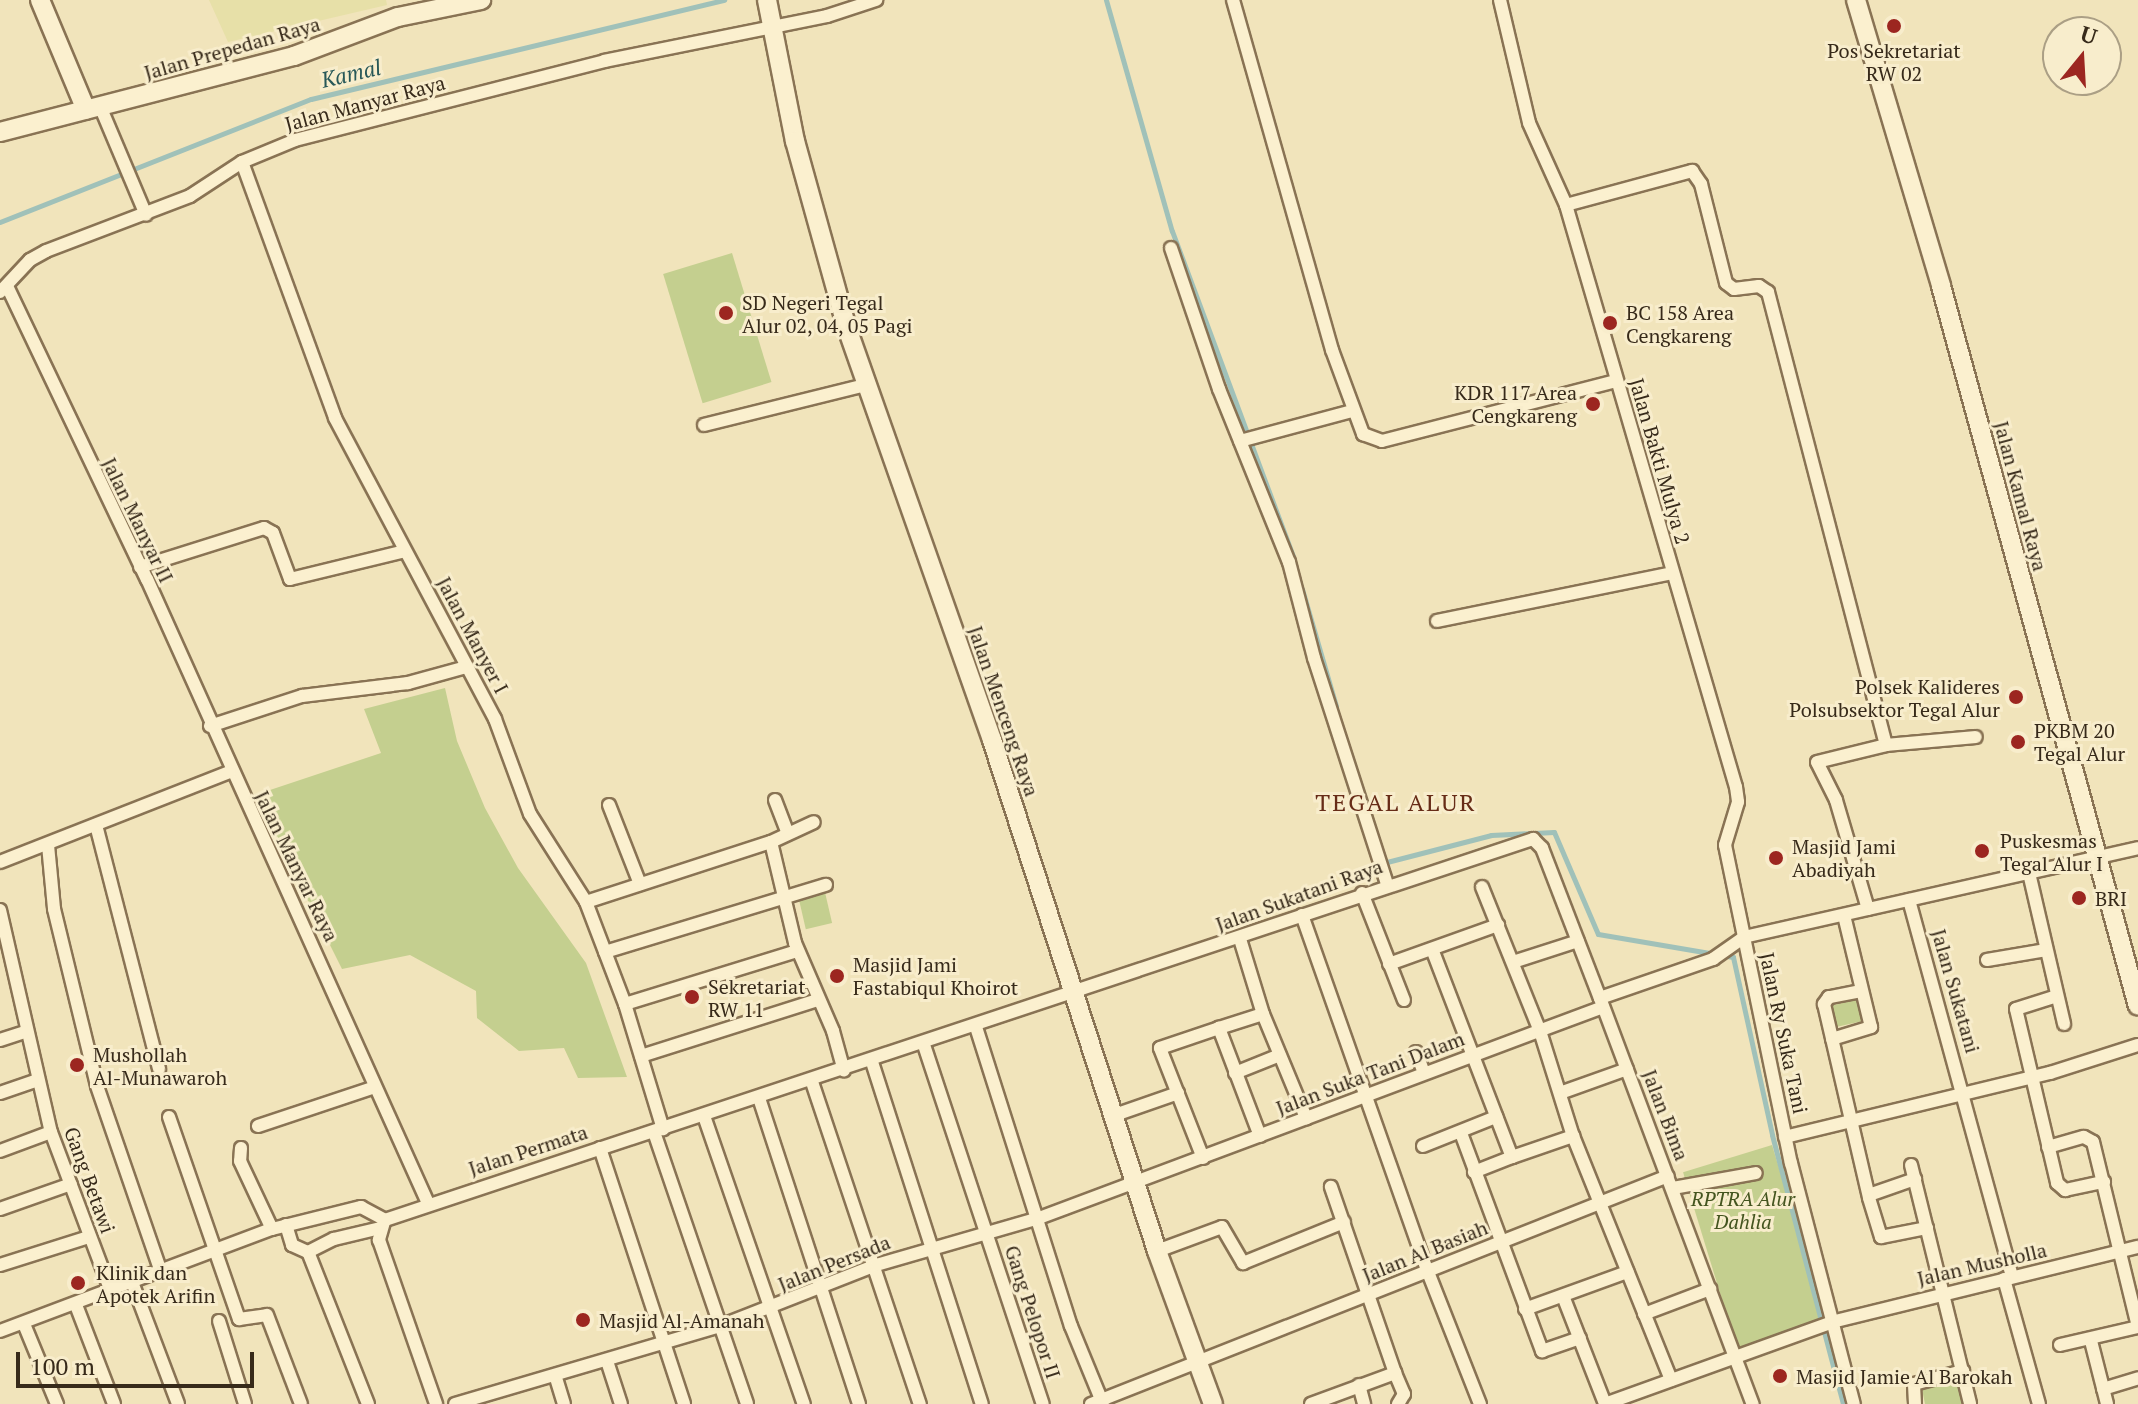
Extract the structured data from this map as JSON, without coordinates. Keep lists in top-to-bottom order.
{
  "streets": {
    "street": [
      "Jalan Prepedan Raya",
      "Jalan Manyar Raya",
      "Jalan Bakti Mulya 2",
      "Jalan Kamal Raya",
      "Jalan Manyar II",
      "Jalan Manyer I",
      "Jalan Menceng Raya",
      "Jalan Sukatani Raya",
      "Jalan Sukatani",
      "Jalan Ry Suka Tani",
      "Jalan Suka Tani Dalam",
      "Jalan Bima",
      "Jalan Permata",
      "Gang Betawi",
      "Jalan Al Basiah",
      "Jalan Persada",
      "Jalan Musholla",
      "Gang Pelopor II"
    ]
  },
  "crossings": [
    ["Jalan Manyar Raya", "Jalan Manyar II"],
    ["Jalan Manyar Raya", "Jalan Manyer I"],
    ["Jalan Manyar Raya", "Jalan Menceng Raya"],
    ["Jalan Manyar Raya", "Jalan Permata"],
    ["Jalan Bakti Mulya 2", "Jalan Ry Suka Tani"],
    ["Jalan Kamal Raya", "Jalan Ry Suka Tani"],
    ["Jalan Manyer I", "Jalan Permata"],
    ["Jalan Manyer I", "Jalan Persada"],
    ["Jalan Menceng Raya", "Jalan Sukatani Raya"],
    ["Jalan Menceng Raya", "Jalan Suka Tani Dalam"],
    ["Jalan Menceng Raya", "Jalan Permata"],
    ["Jalan Menceng Raya", "Jalan Al Basiah"],
    ["Jalan Menceng Raya", "Jalan Persada"],
    ["Jalan Sukatani Raya", "Jalan Bima"],
    ["Jalan Sukatani Raya", "Jalan Permata"],
    ["Jalan Sukatani", "Jalan Ry Suka Tani"],
    ["Jalan Sukatani", "Jalan Musholla"],
    ["Jalan Ry Suka Tani", "Jalan Suka Tani Dalam"],
    ["Jalan Ry Suka Tani", "Jalan Bima"],
    ["Jalan Ry Suka Tani", "Jalan Musholla"],
    ["Jalan Suka Tani Dalam", "Jalan Bima"],
    ["Jalan Suka Tani Dalam", "Jalan Persada"],
    ["Jalan Bima", "Jalan Al Basiah"],
    ["Jalan Bima", "Jalan Musholla"],
    ["Jalan Permata", "Gang Pelopor II"],
    ["Jalan Persada", "Gang Pelopor II"]
  ],
  "districts": ["TEGAL ALUR"],
  "water": ["Kamal"],
  "parks": ["RPTRA Alur Dahlia"],
  "places": [
    "Pos Sekretariat RW 02",
    "SD Negeri Tegal Alur 02, 04, 05 Pagi",
    "BC 158 Area Cengkareng",
    "KDR 117 Area Cengkareng",
    "Polsek Kalideres Polsubsektor Tegal Alur",
    "PKBM 20 Tegal Alur",
    "Puskesmas Tegal Alur I",
    "Masjid Jami Abadiyah",
    "BRI",
    "Masjid Jami Fastabiqul Khoirot",
    "Sekretariat RW 11",
    "Mushollah Al-Munawaroh",
    "Klinik dan Apotek Arifin",
    "Masjid Al-Amanah",
    "Masjid Jamie Al Barokah"
  ],
  "scale_bar": "100 m",
  "north": "top"
}
